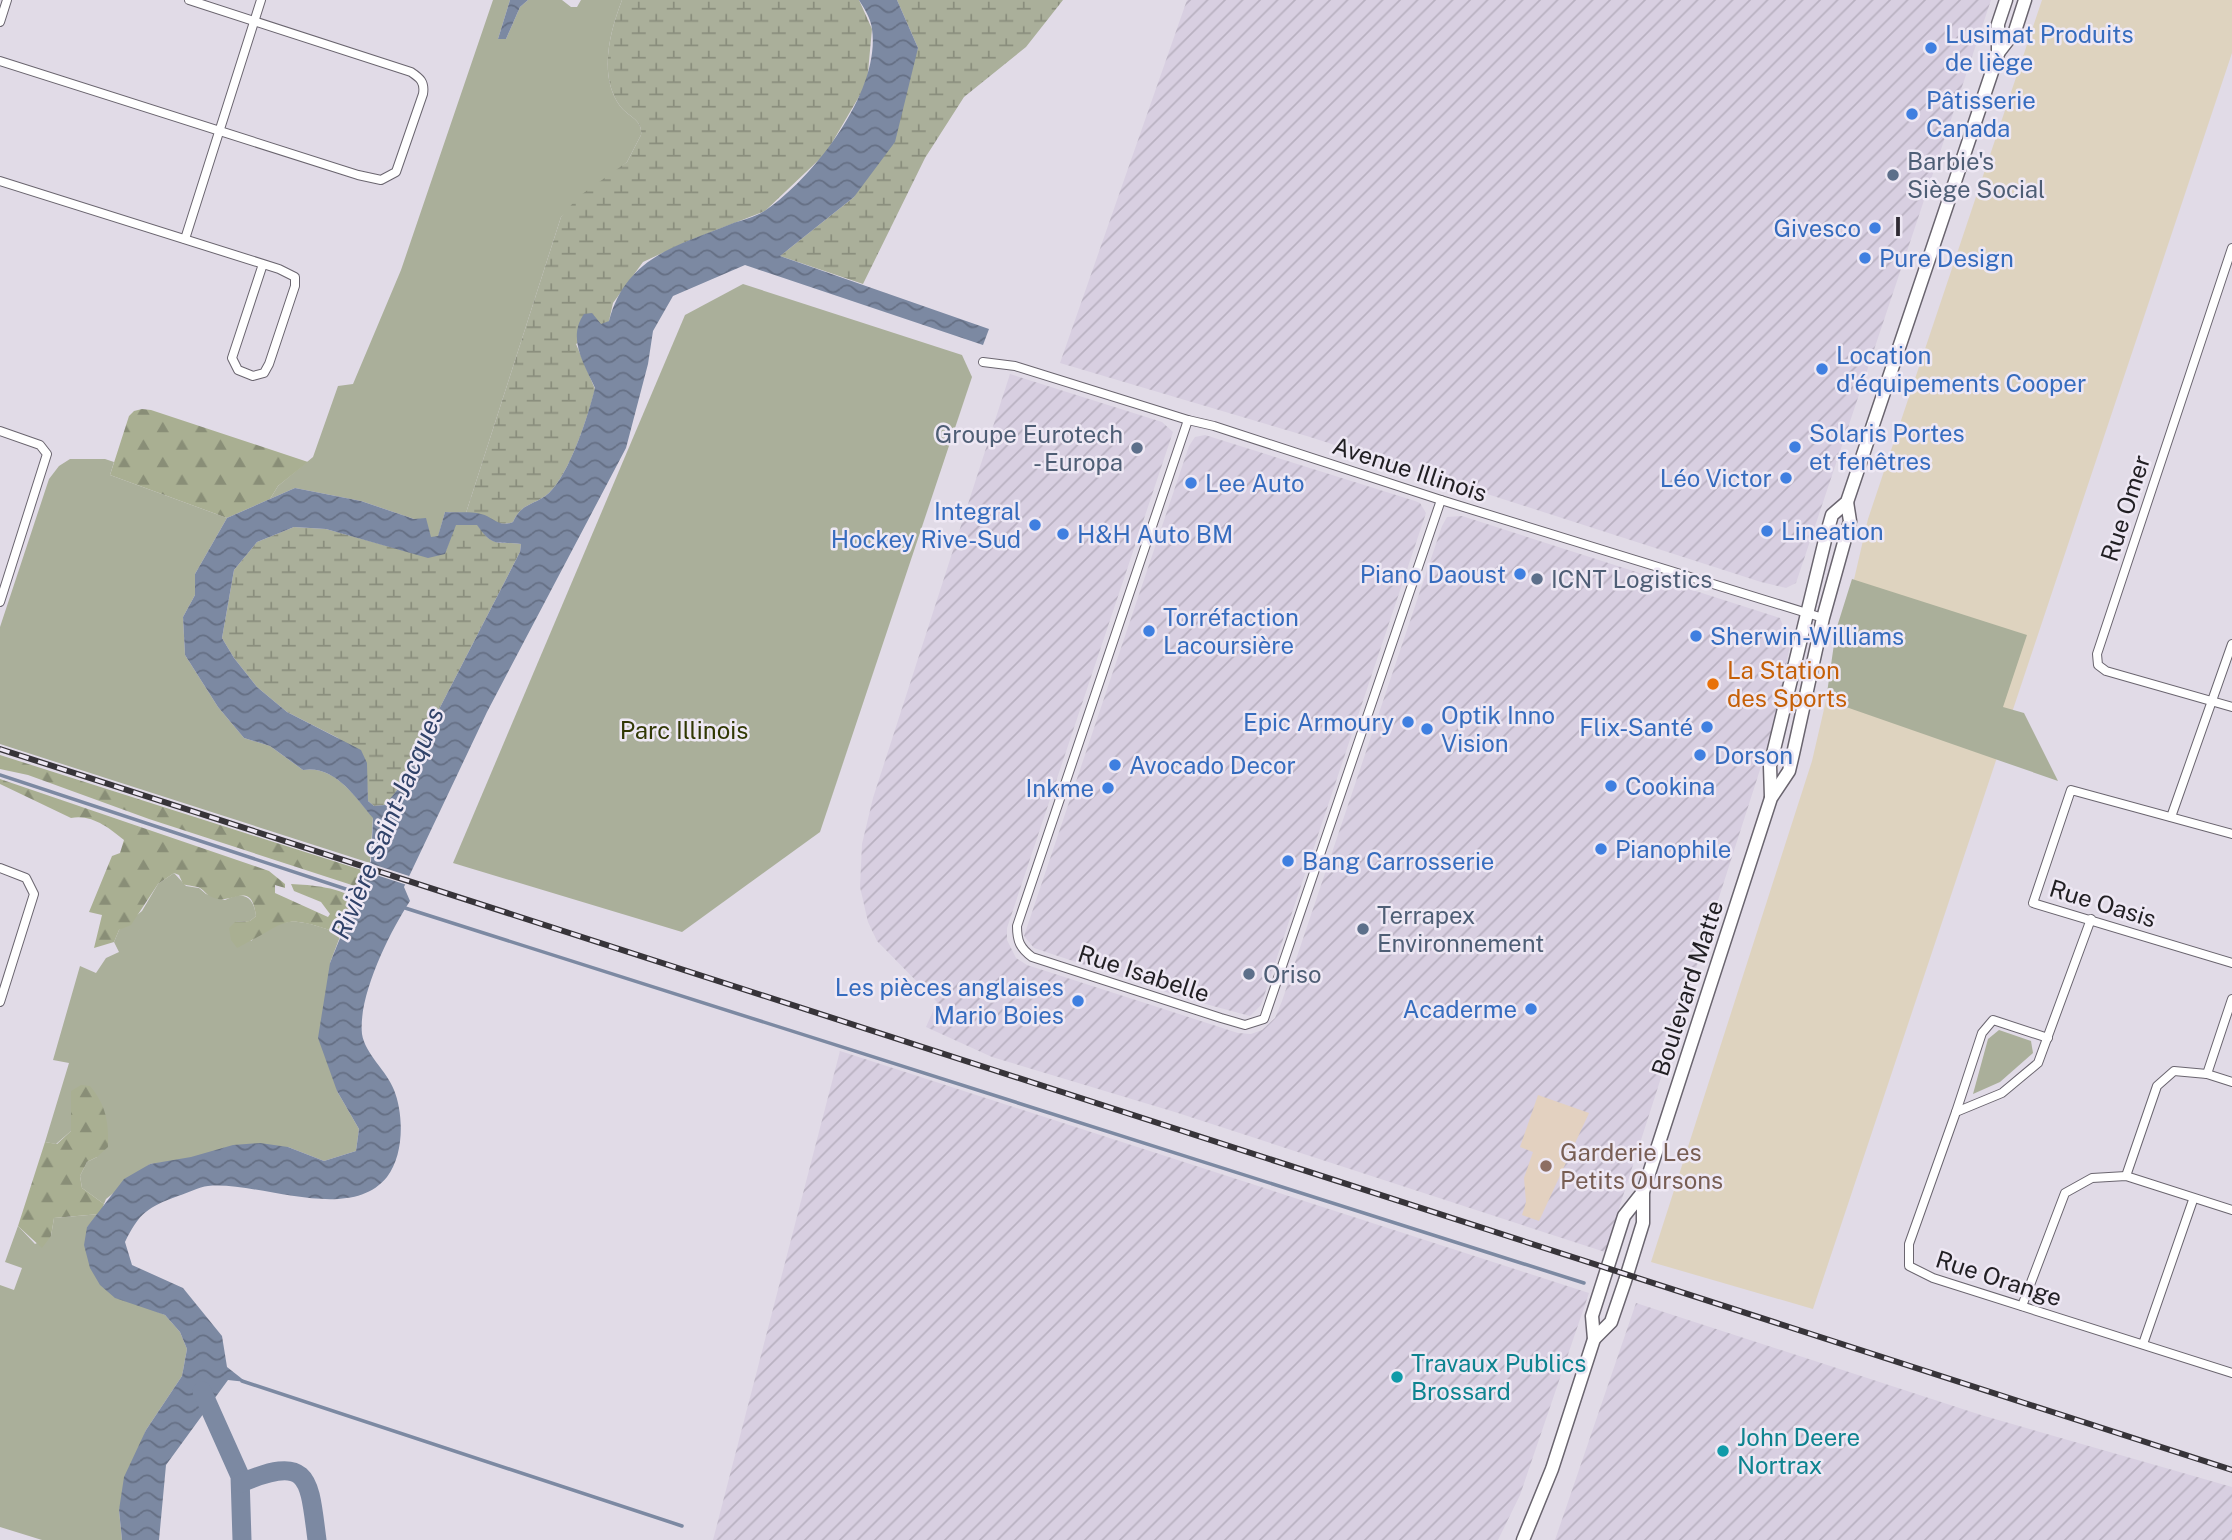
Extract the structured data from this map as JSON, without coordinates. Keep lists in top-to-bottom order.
{
  "streets": {
    "main road": ["Boulevard Matte"],
    "street": [
      "Avenue Illinois",
      "Rue Omer",
      "Rue Oasis",
      "Rue Isabelle",
      "Rue Orange"
    ]
  },
  "crossings": [
    ["Avenue Illinois", "Rue Isabelle"],
    ["Avenue Illinois", "Boulevard Matte"]
  ],
  "districts": ["I"],
  "water": ["Rivière Saint-Jacques"],
  "parks": ["Parc Illinois"],
  "places": [
    "Lusimat Produits de liège",
    "Pâtisserie Canada",
    "Barbie's Siège Social",
    "Givesco",
    "Pure Design",
    "Location d'équipements Cooper",
    "Solaris Portes et fenêtres",
    "Groupe Eurotech - Europa",
    "Léo Victor",
    "Lee Auto",
    "Integral Hockey Rive-Sud",
    "Lineation",
    "H&H Auto BM",
    "Piano Daoust",
    "ICNT Logistics",
    "Torréfaction Lacoursière",
    "Sherwin-Williams",
    "La Station des Sports",
    "Epic Armoury",
    "Flix-Santé",
    "Optik Inno Vision",
    "Dorson",
    "Avocado Decor",
    "Cookina",
    "Inkme",
    "Pianophile",
    "Bang Carrosserie",
    "Terrapex Environnement",
    "Oriso",
    "Les pièces anglaises Mario Boies",
    "Acaderme",
    "Garderie Les Petits Oursons",
    "Travaux Publics Brossard",
    "John Deere Nortrax"
  ]
}
